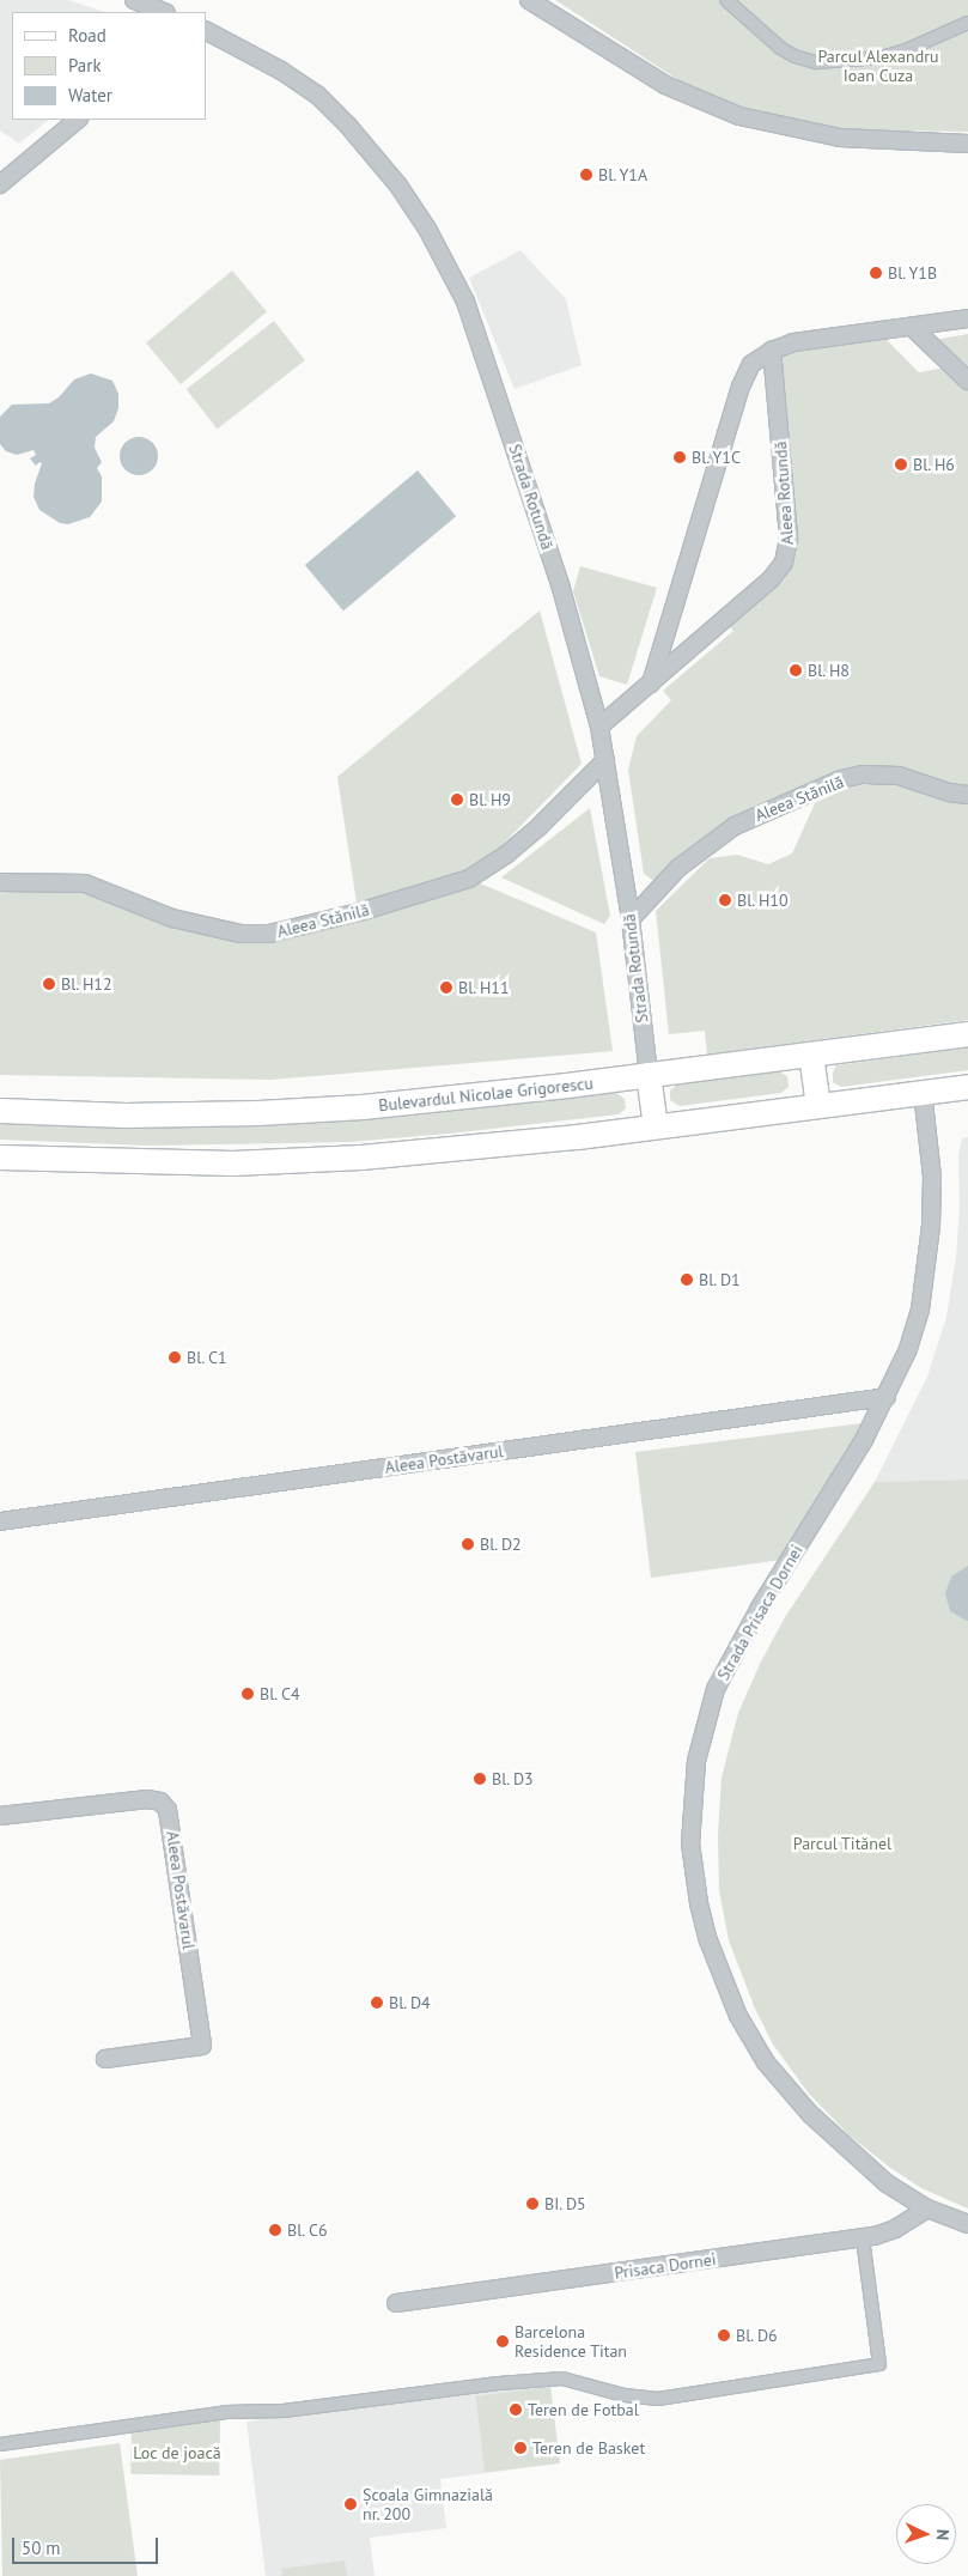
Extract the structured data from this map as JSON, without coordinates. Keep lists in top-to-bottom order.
{
  "streets": {
    "main road": ["Bulevardul Nicolae Grigorescu"],
    "street": [
      "Aleea Rotundă",
      "Strada Rotundă",
      "Aleea Stănilă",
      "Aleea Postăvarul",
      "Strada Prisaca Dornei",
      "Prisaca Dornei"
    ]
  },
  "crossings": [
    ["Aleea Rotundă", "Strada Rotundă"],
    ["Strada Rotundă", "Aleea Stănilă"],
    ["Strada Rotundă", "Bulevardul Nicolae Grigorescu"],
    ["Aleea Postăvarul", "Strada Prisaca Dornei"],
    ["Strada Prisaca Dornei", "Prisaca Dornei"]
  ],
  "parks": ["Parcul Alexandru Ioan Cuza", "Parcul Titănel", "Loc de joacă"],
  "places": [
    "Bl. Y1A",
    "Bl. Y1B",
    "Bl. Y1C",
    "Bl. H6",
    "Bl. H8",
    "Bl. H9",
    "Bl. H10",
    "Bl. H12",
    "Bl. H11",
    "Bl. D1",
    "Bl. C1",
    "Bl. D2",
    "Bl. C4",
    "Bl. D3",
    "Bl. D4",
    "BI. D5",
    "Bl. C6",
    "Bl. D6",
    "Barcelona Residence Titan",
    "Teren de Fotbal",
    "Teren de Basket",
    "Școala Gimnazială nr. 200"
  ],
  "legend": ["Road", "Park", "Water"],
  "scale_bar": "50 m",
  "north": "right"
}
